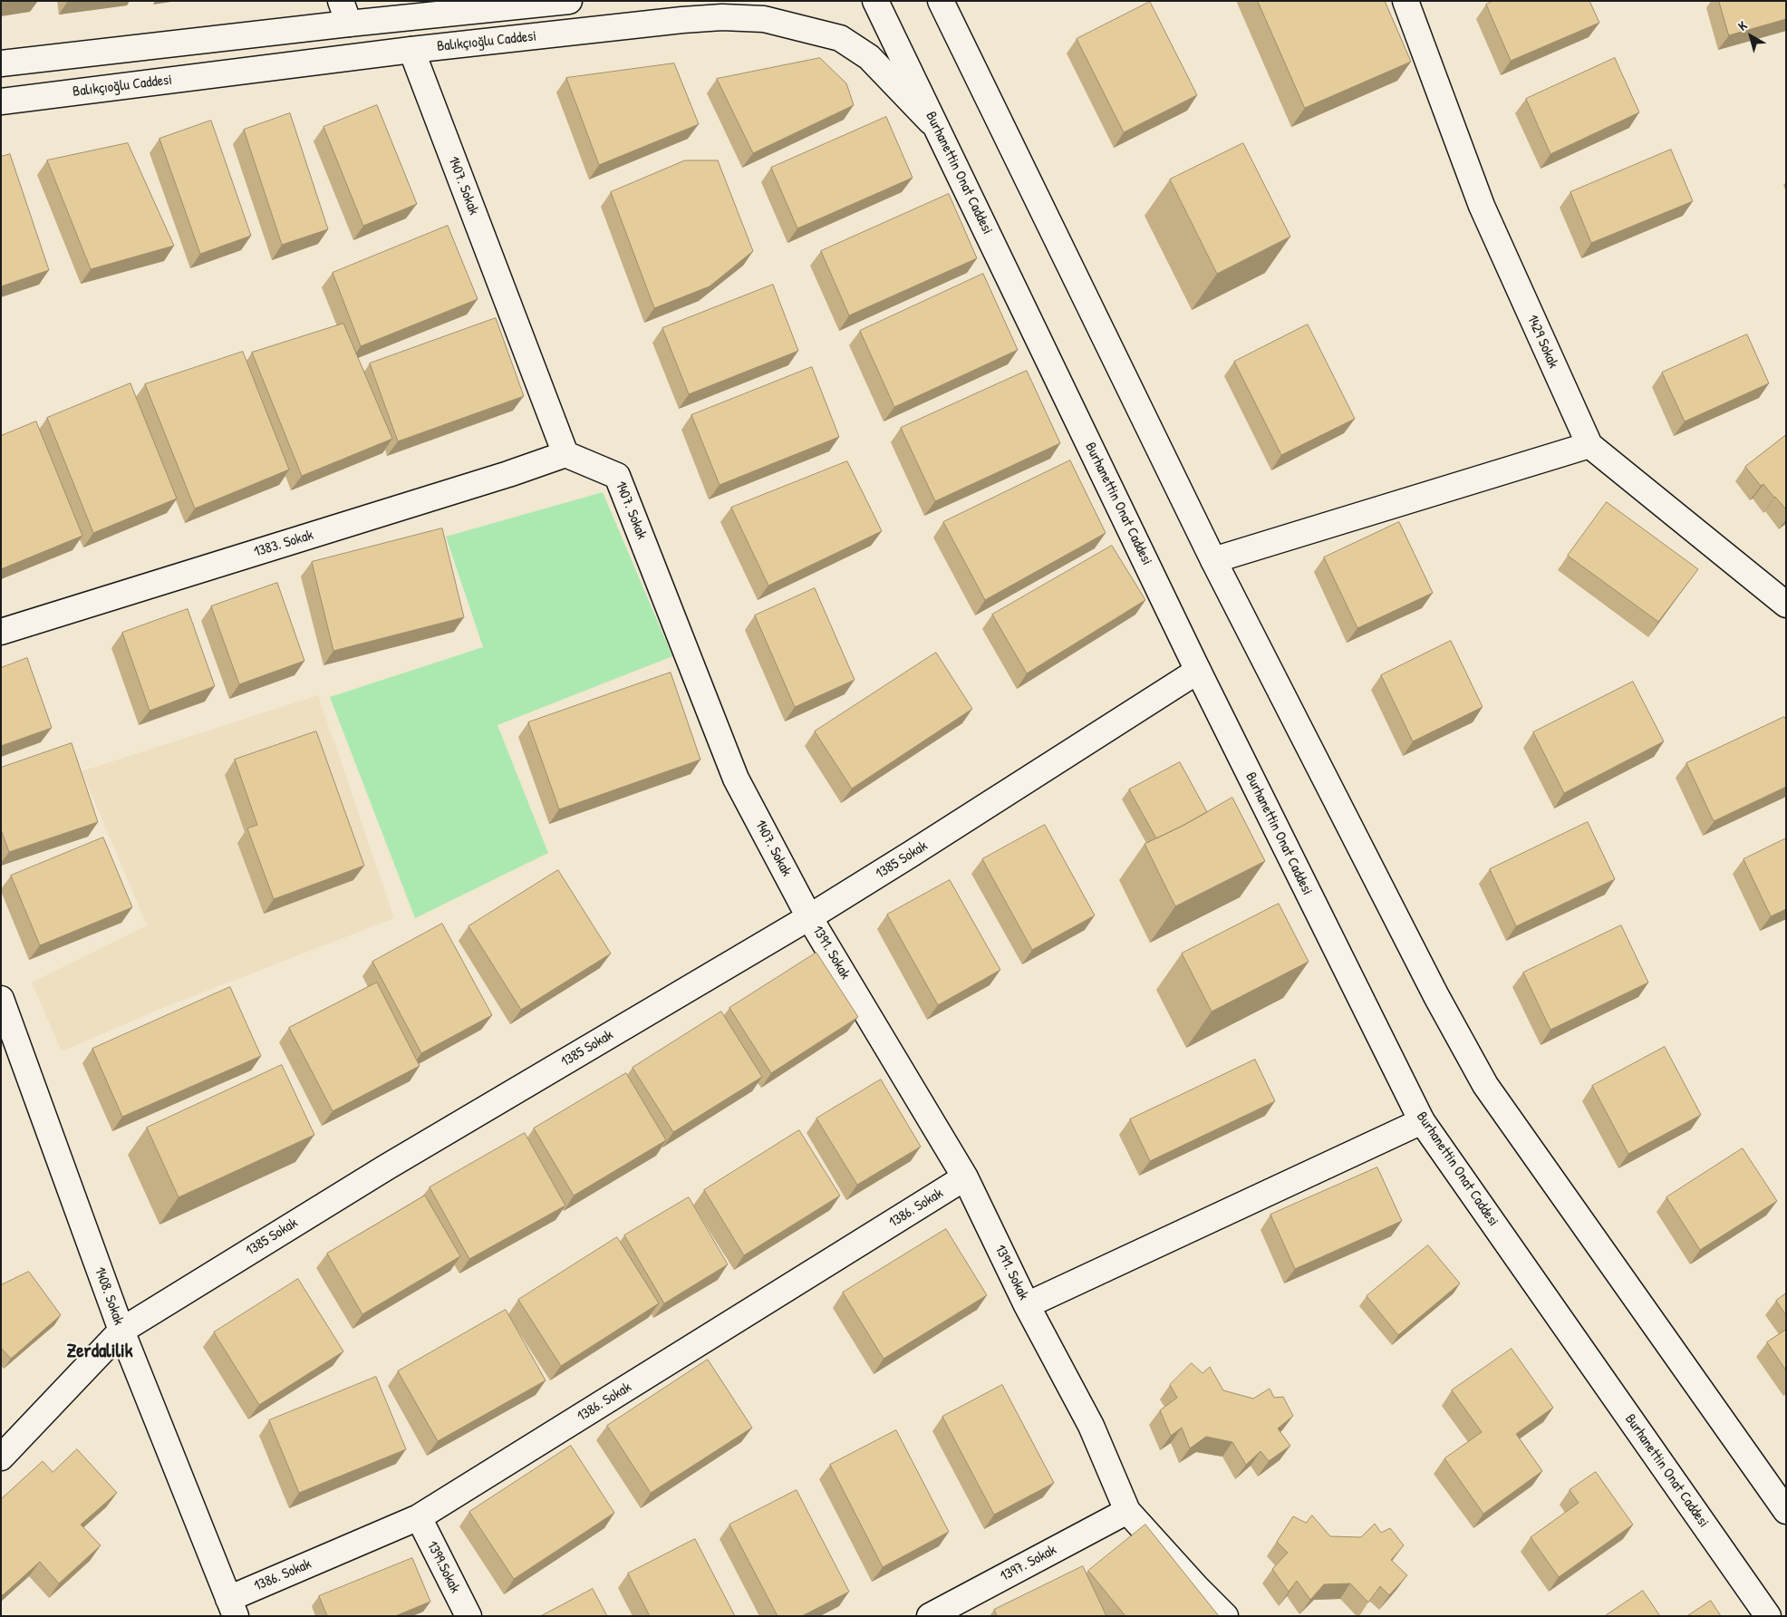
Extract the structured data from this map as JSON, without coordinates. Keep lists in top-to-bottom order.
{
  "streets": {
    "street": [
      "Balıkçıoğlu Caddesi",
      "Burhanettin Onat Caddesi",
      "1407. Sokak",
      "1429 Sokak",
      "1383. Sokak",
      "1385 Sokak",
      "1391. Sokak",
      "1386. Sokak",
      "1408. Sokak",
      "1397. Sokak",
      "1399.Sokak"
    ]
  },
  "crossings": [
    ["Balıkçıoğlu Caddesi", "Burhanettin Onat Caddesi"],
    ["Balıkçıoğlu Caddesi", "1407. Sokak"],
    ["Burhanettin Onat Caddesi", "1385 Sokak"],
    ["1407. Sokak", "1383. Sokak"],
    ["1407. Sokak", "1385 Sokak"],
    ["1407. Sokak", "1391. Sokak"],
    ["1385 Sokak", "1391. Sokak"],
    ["1385 Sokak", "1408. Sokak"],
    ["1391. Sokak", "1386. Sokak"],
    ["1391. Sokak", "1397. Sokak"],
    ["1386. Sokak", "1408. Sokak"],
    ["1386. Sokak", "1399.Sokak"]
  ],
  "districts": ["Zerdalilik"],
  "north": "top left"
}
